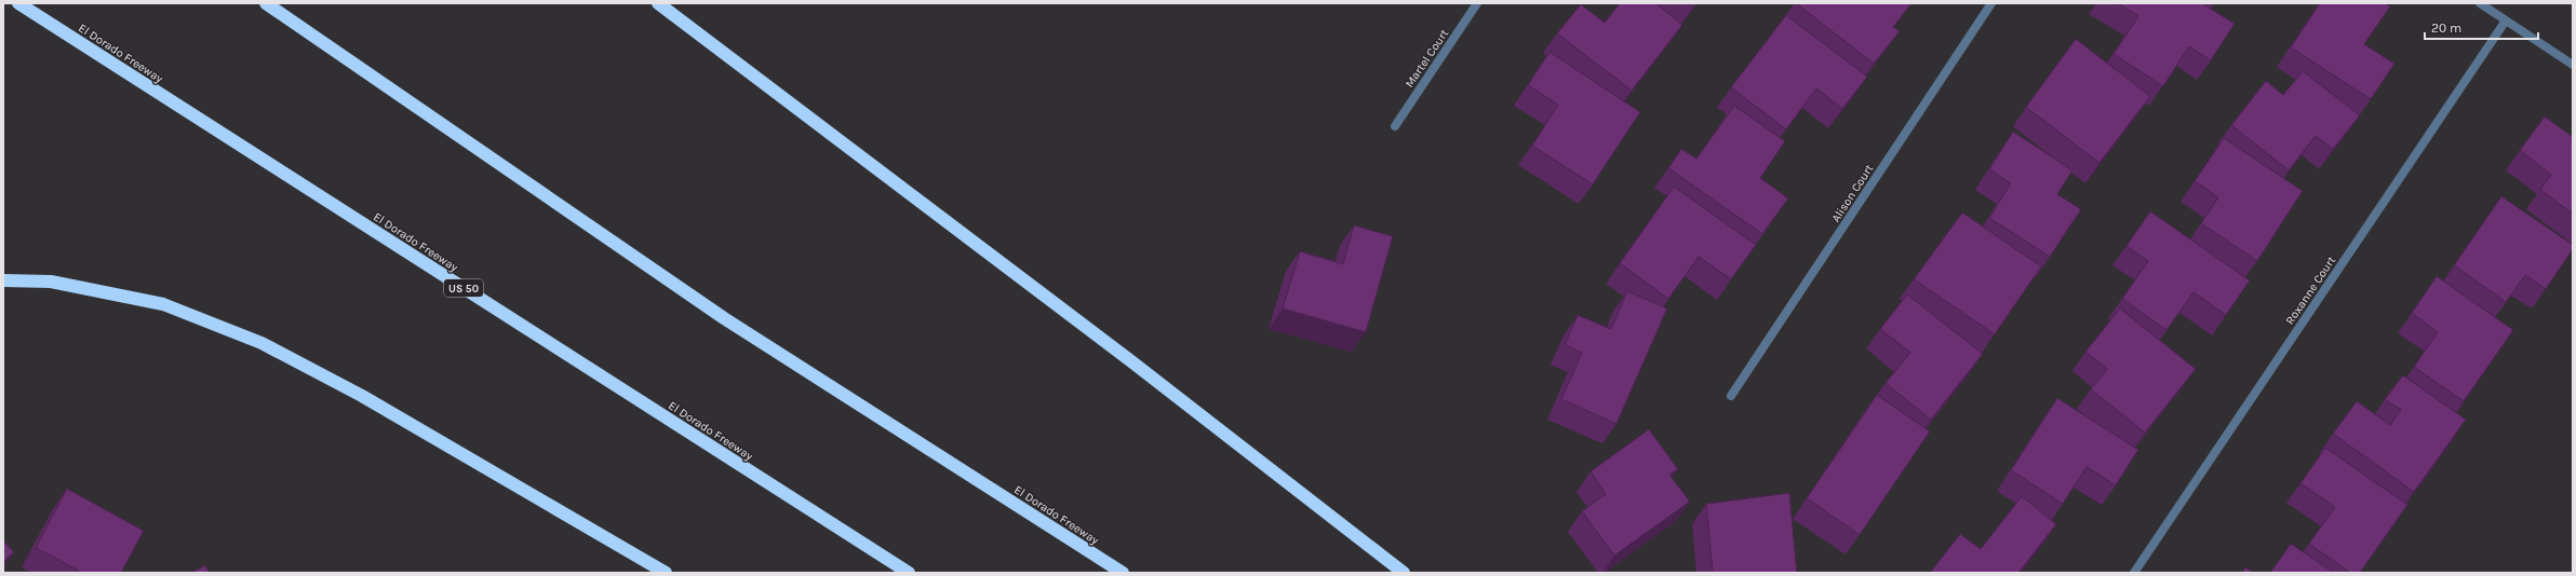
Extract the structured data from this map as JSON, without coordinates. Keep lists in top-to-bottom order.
{
  "streets": {
    "highway": ["El Dorado Freeway", "US 50"],
    "street": ["Martel Court", "Alison Court", "Roxanne Court"]
  },
  "scale_bar": "20 m"
}
